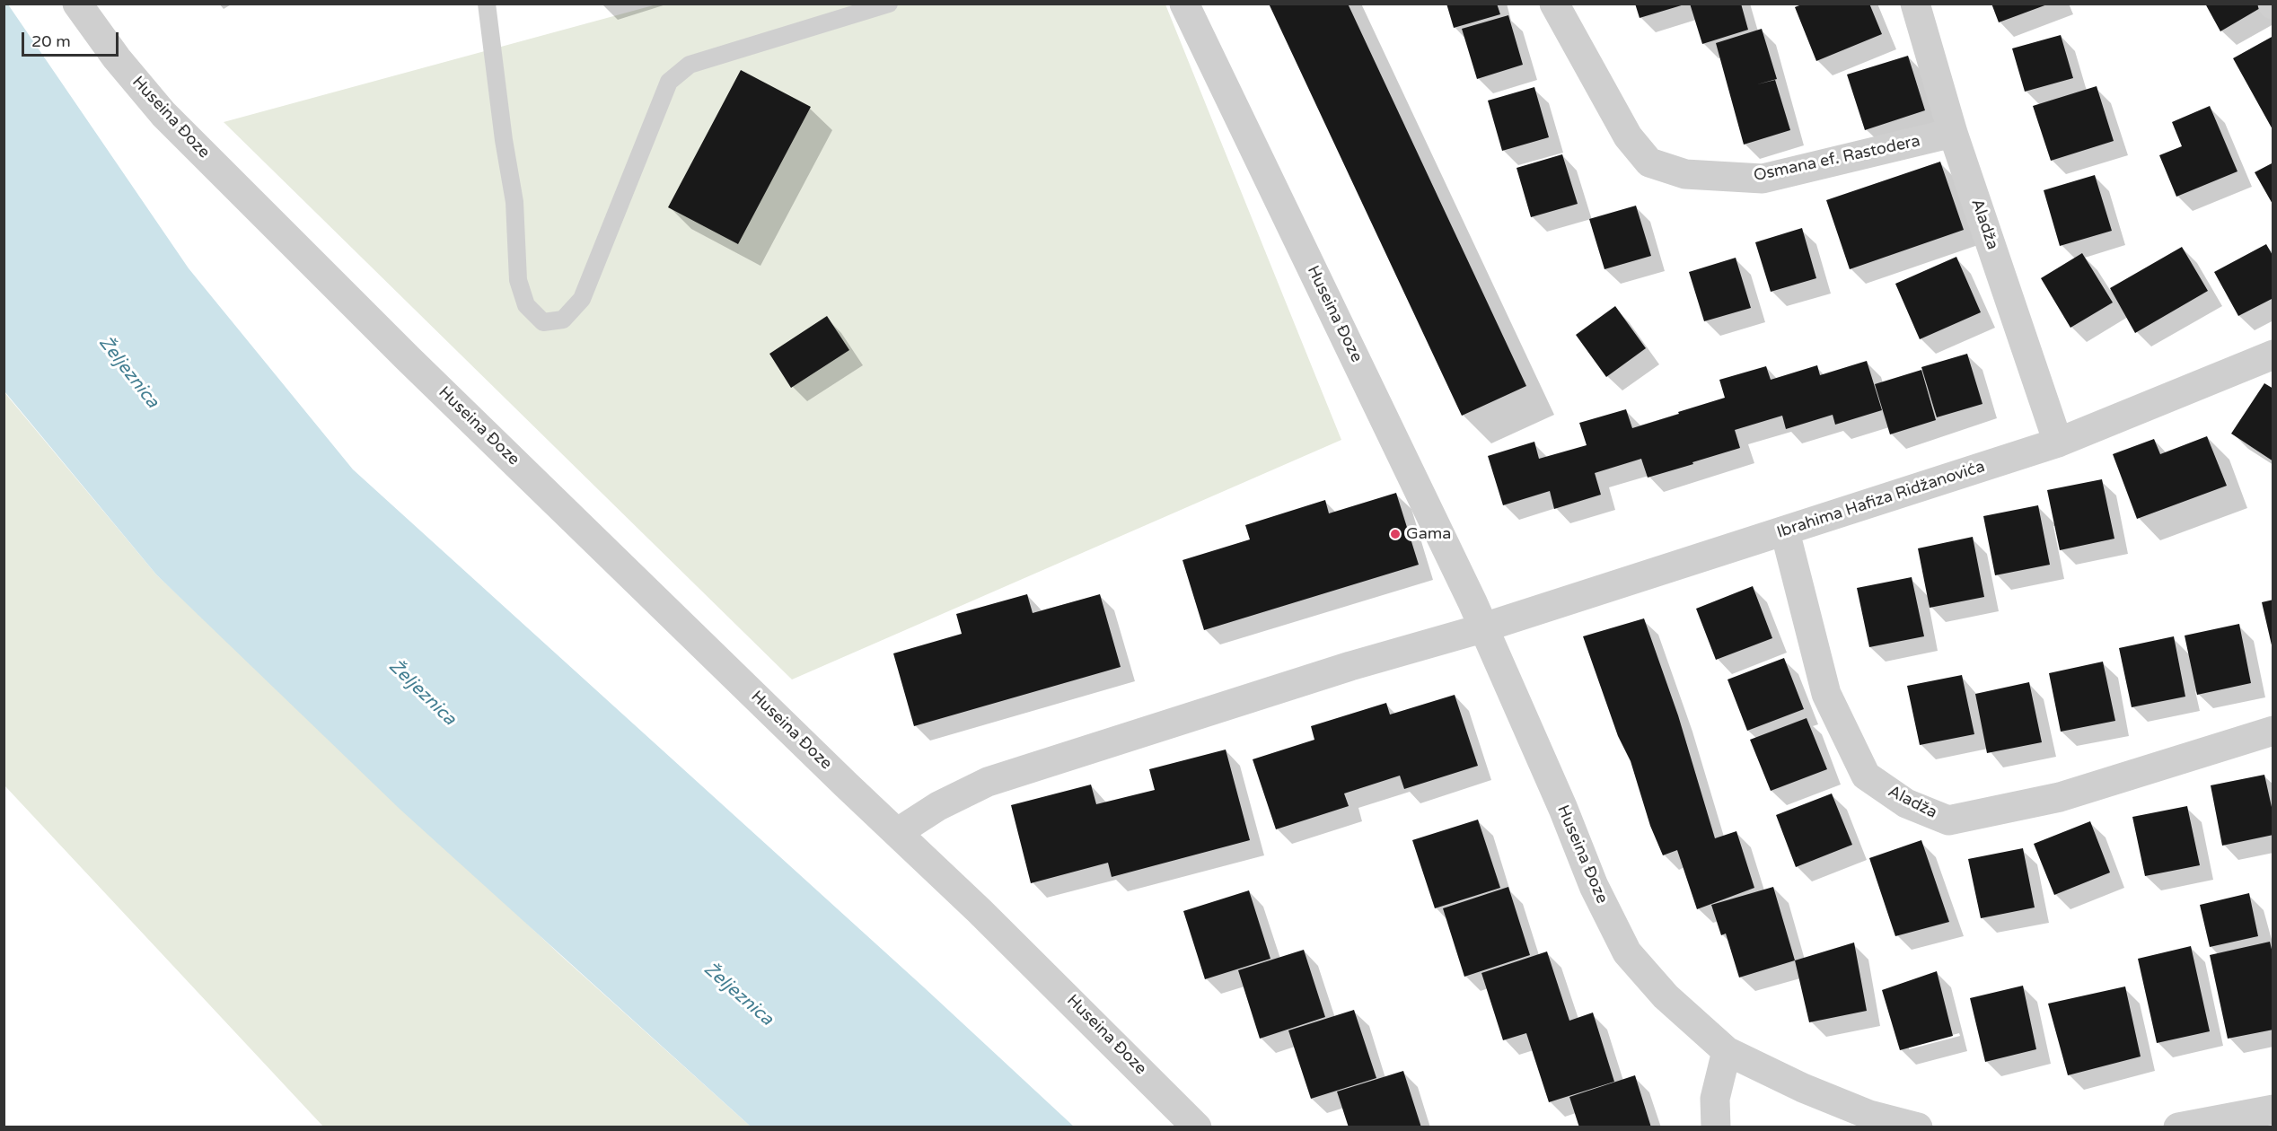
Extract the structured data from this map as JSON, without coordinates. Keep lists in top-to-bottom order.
{
  "streets": {
    "street": [
      "Huseina Đoze",
      "Osmana ef. Rastodera",
      "Aladža",
      "Ibrahima Hafiza Ridžanovića"
    ]
  },
  "crossings": [
    ["Huseina Đoze", "Ibrahima Hafiza Ridžanovića"],
    ["Osmana ef. Rastodera", "Aladža"],
    ["Aladža", "Ibrahima Hafiza Ridžanovića"]
  ],
  "water": ["Željeznica"],
  "places": ["Gama"],
  "scale_bar": "20 m"
}
